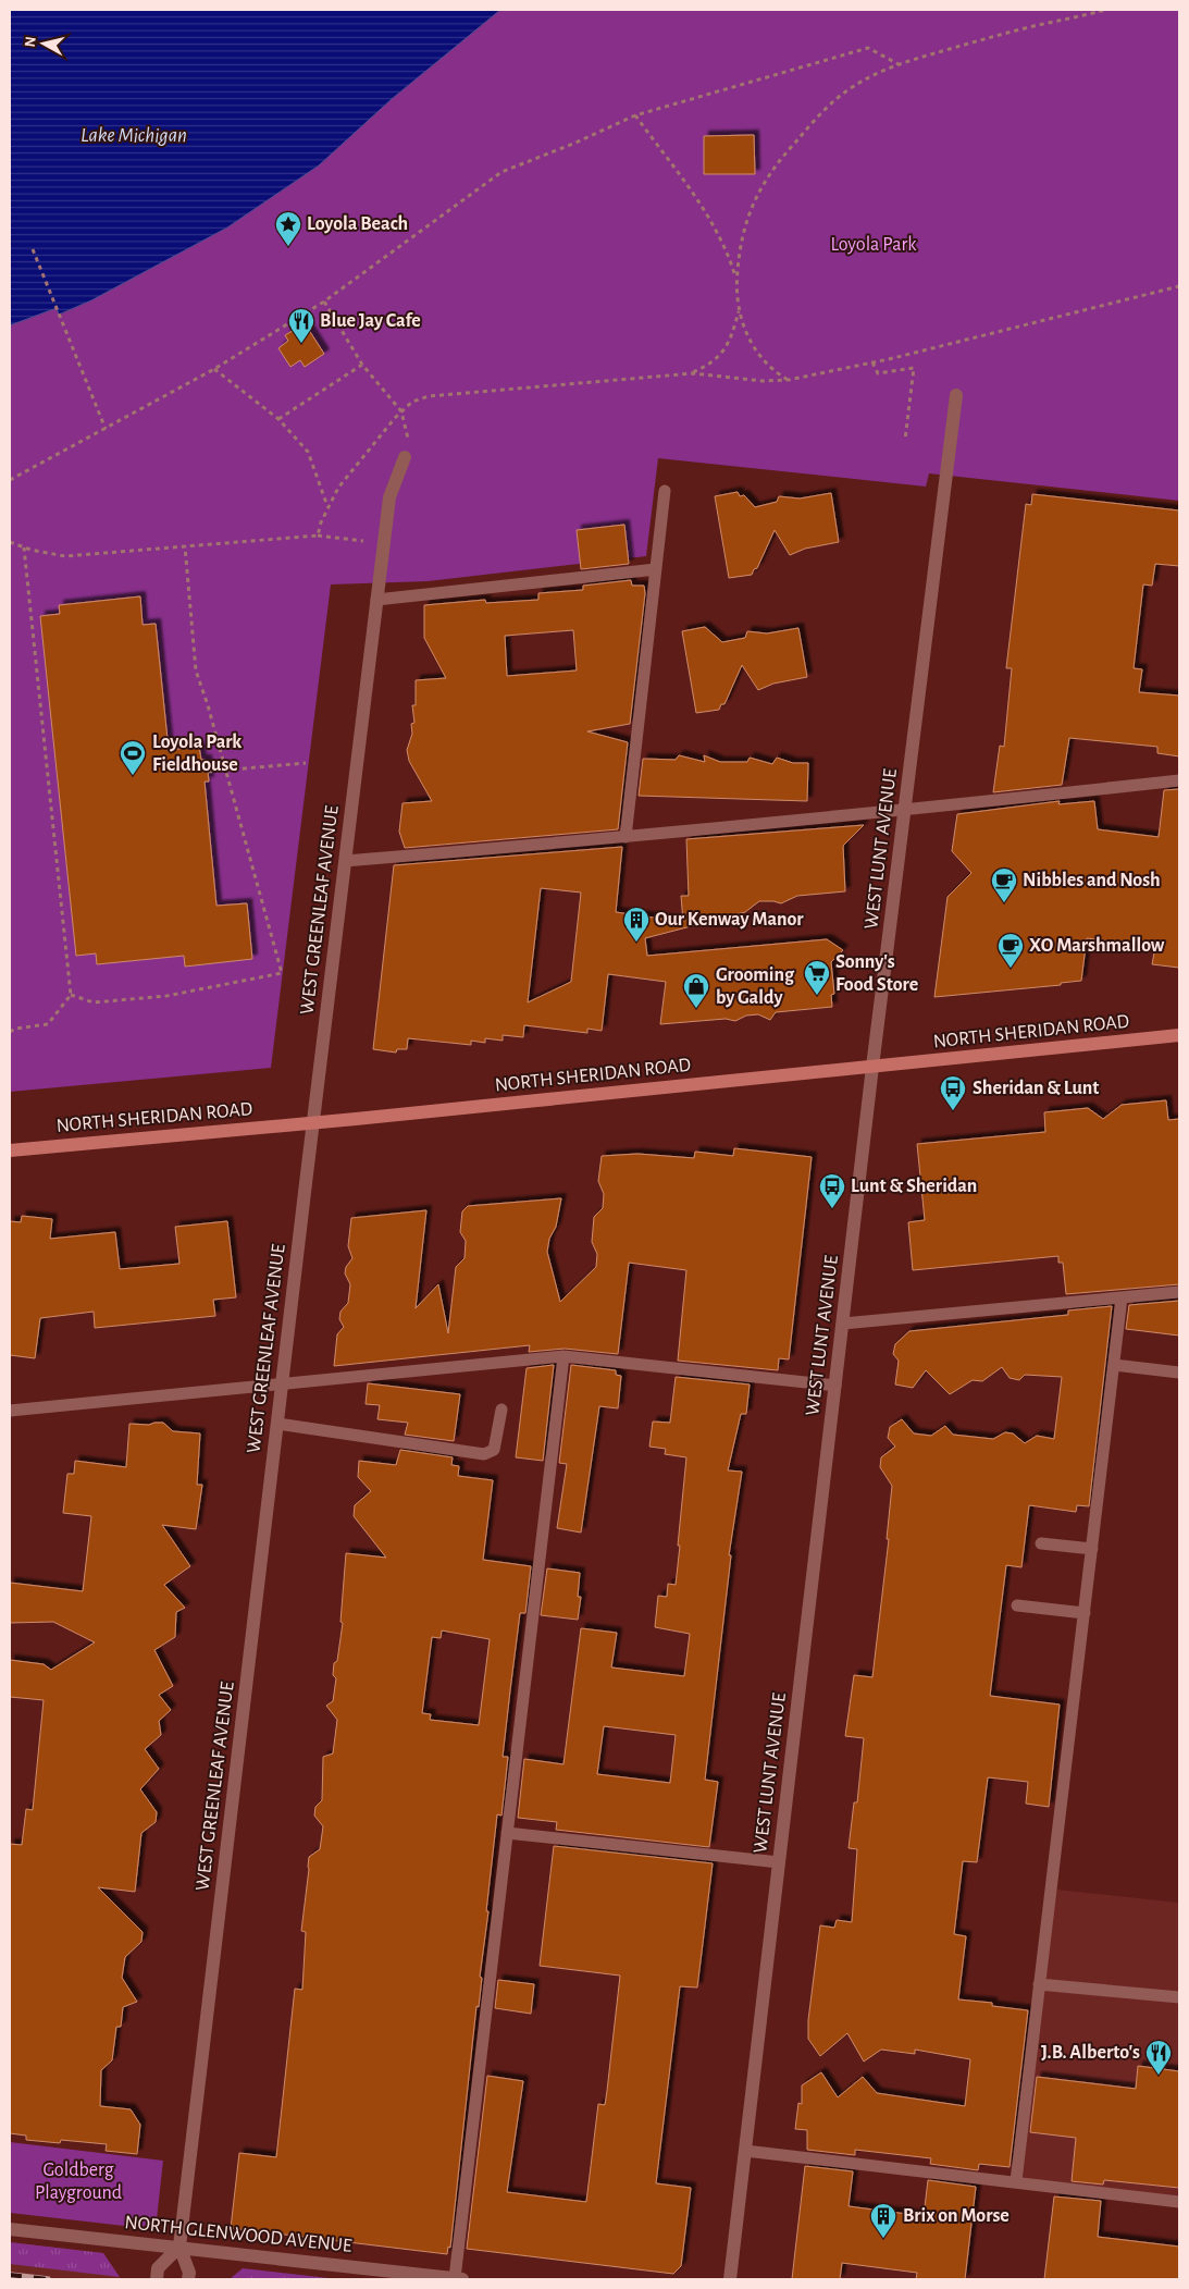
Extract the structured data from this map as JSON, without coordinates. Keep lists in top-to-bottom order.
{
  "streets": {
    "main road": ["NORTH SHERIDAN ROAD"],
    "street": ["WEST LUNT AVENUE", "WEST GREENLEAF AVENUE", "NORTH GLENWOOD AVENUE"]
  },
  "crossings": [
    ["WEST LUNT AVENUE", "NORTH SHERIDAN ROAD"],
    ["WEST GREENLEAF AVENUE", "NORTH SHERIDAN ROAD"],
    ["WEST GREENLEAF AVENUE", "NORTH GLENWOOD AVENUE"]
  ],
  "water": ["Lake Michigan"],
  "parks": ["Loyola Park", "Goldberg Playground"],
  "places": {
    "place": ["Loyola Beach"],
    "restaurant": ["Blue Jay Cafe", "J.B. Alberto's"],
    "sports": ["Loyola Park Fieldhouse"],
    "cafe": ["Nibbles and Nosh", "XO Marshmallow"],
    "building": ["Our Kenway Manor", "Brix on Morse"],
    "supermarket": ["Sonny's Food Store"],
    "shop": ["Grooming by Galdy"],
    "bus stop": ["Sheridan & Lunt", "Lunt & Sheridan"]
  },
  "north": "left"
}
